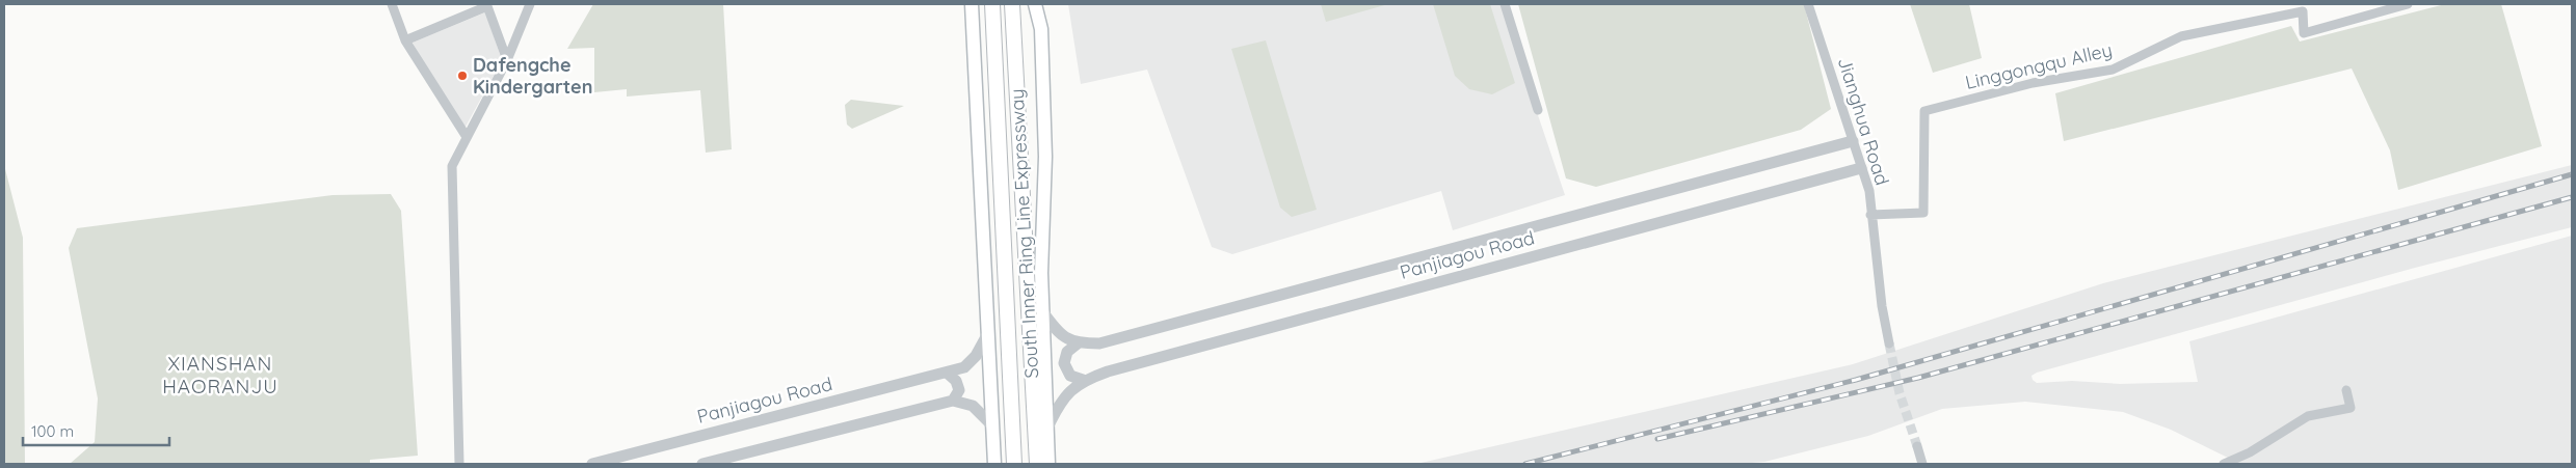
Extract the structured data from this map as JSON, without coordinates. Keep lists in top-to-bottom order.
{
  "streets": {
    "highway": ["South Inner Ring Line Expressway"],
    "street": ["Linggongqu Alley", "Jianghua Road", "Panjiagou Road"]
  },
  "crossings": [
    ["Linggongqu Alley", "Jianghua Road"],
    ["Jianghua Road", "Panjiagou Road"]
  ],
  "districts": ["XIANSHAN HAORANJU"],
  "places": ["Dafengche Kindergarten"],
  "scale_bar": "100 m"
}
